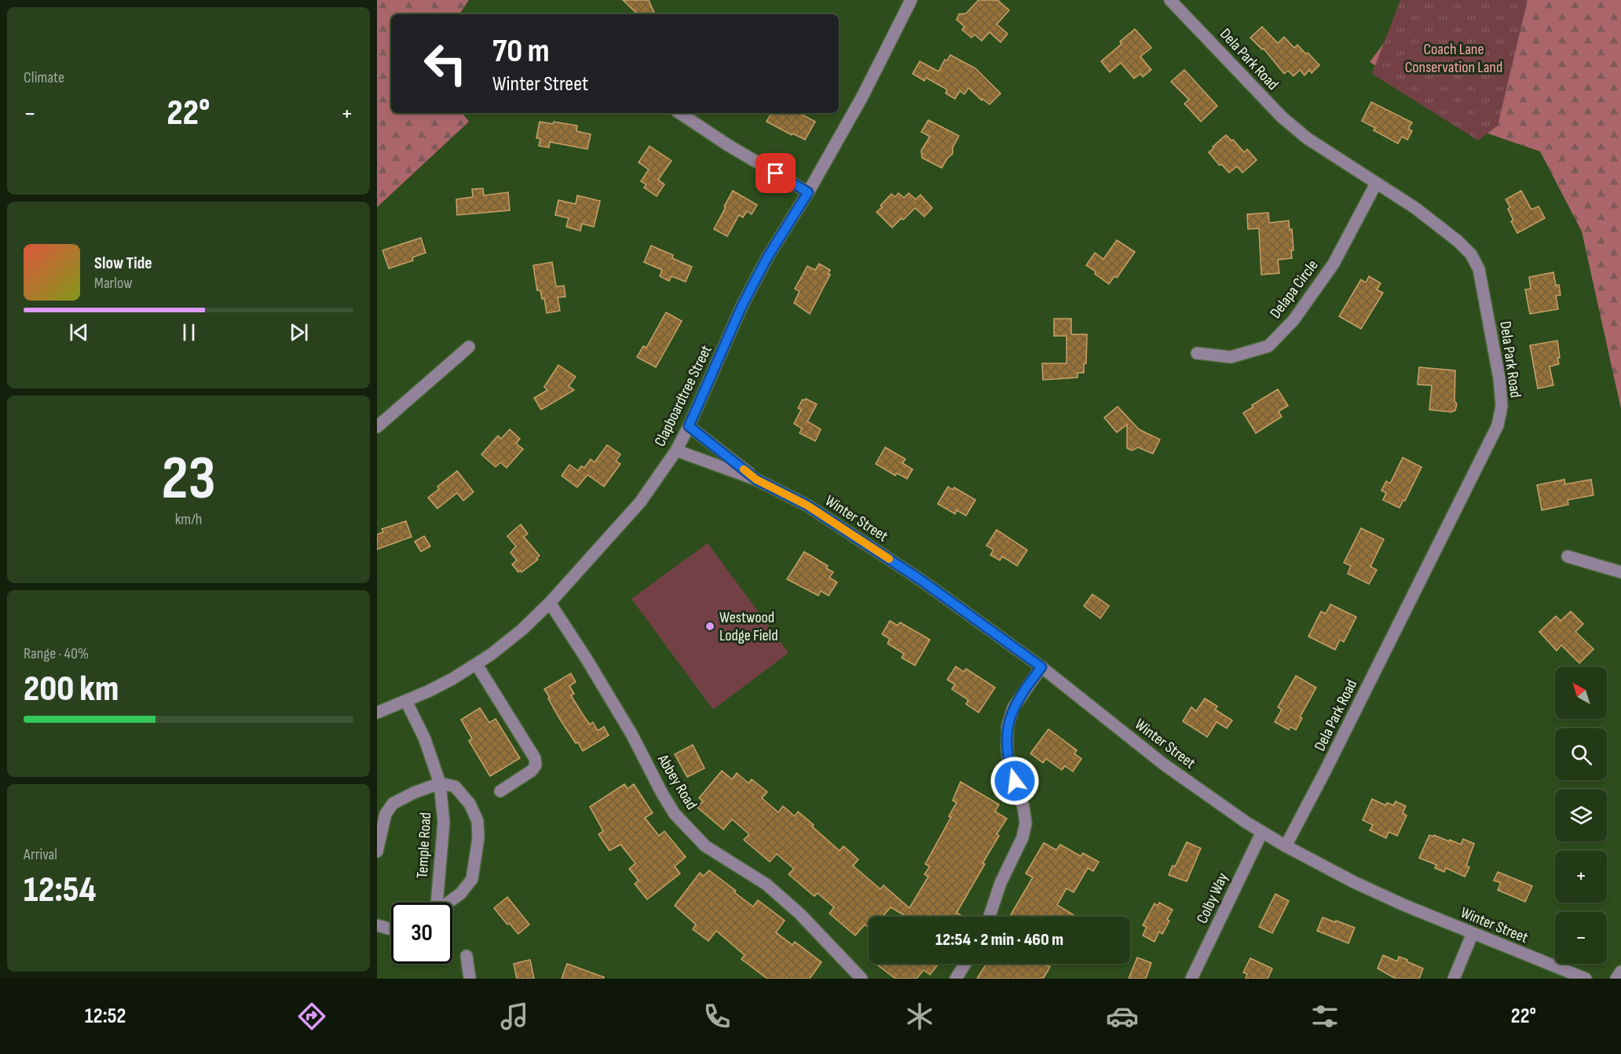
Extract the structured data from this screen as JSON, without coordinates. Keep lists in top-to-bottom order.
{
  "streets": {
    "street": [
      "Dela Park Road",
      "Delapa Circle",
      "Clapboardtree Street",
      "Winter Street",
      "Abbey Road",
      "Temple Road",
      "Colby Way"
    ]
  },
  "crossings": [
    ["Dela Park Road", "Delapa Circle"],
    ["Dela Park Road", "Winter Street"],
    ["Clapboardtree Street", "Winter Street"],
    ["Clapboardtree Street", "Abbey Road"],
    ["Clapboardtree Street", "Temple Road"],
    ["Winter Street", "Colby Way"]
  ],
  "parks": ["Coach Lane Conservation Land"],
  "places": ["Westwood Lodge Field"],
  "north": "top left",
  "page": {
    "tile": [
      "Climate",
      ["23", "km/h"],
      ["Range · 40%", "200 km"],
      ["Arrival", "12:54"]
    ],
    "turn": ["70 m", "Winter Street"],
    "heat": ["−", "22°", "+"],
    "song": ["Slow Tide", "Marlow"],
    "map_buttons": ["+", "−"],
    "limit": "30",
    "trip": "12:54 · 2 min · 460 m",
    "tabs": ["12:52", "22°"]
  }
}
